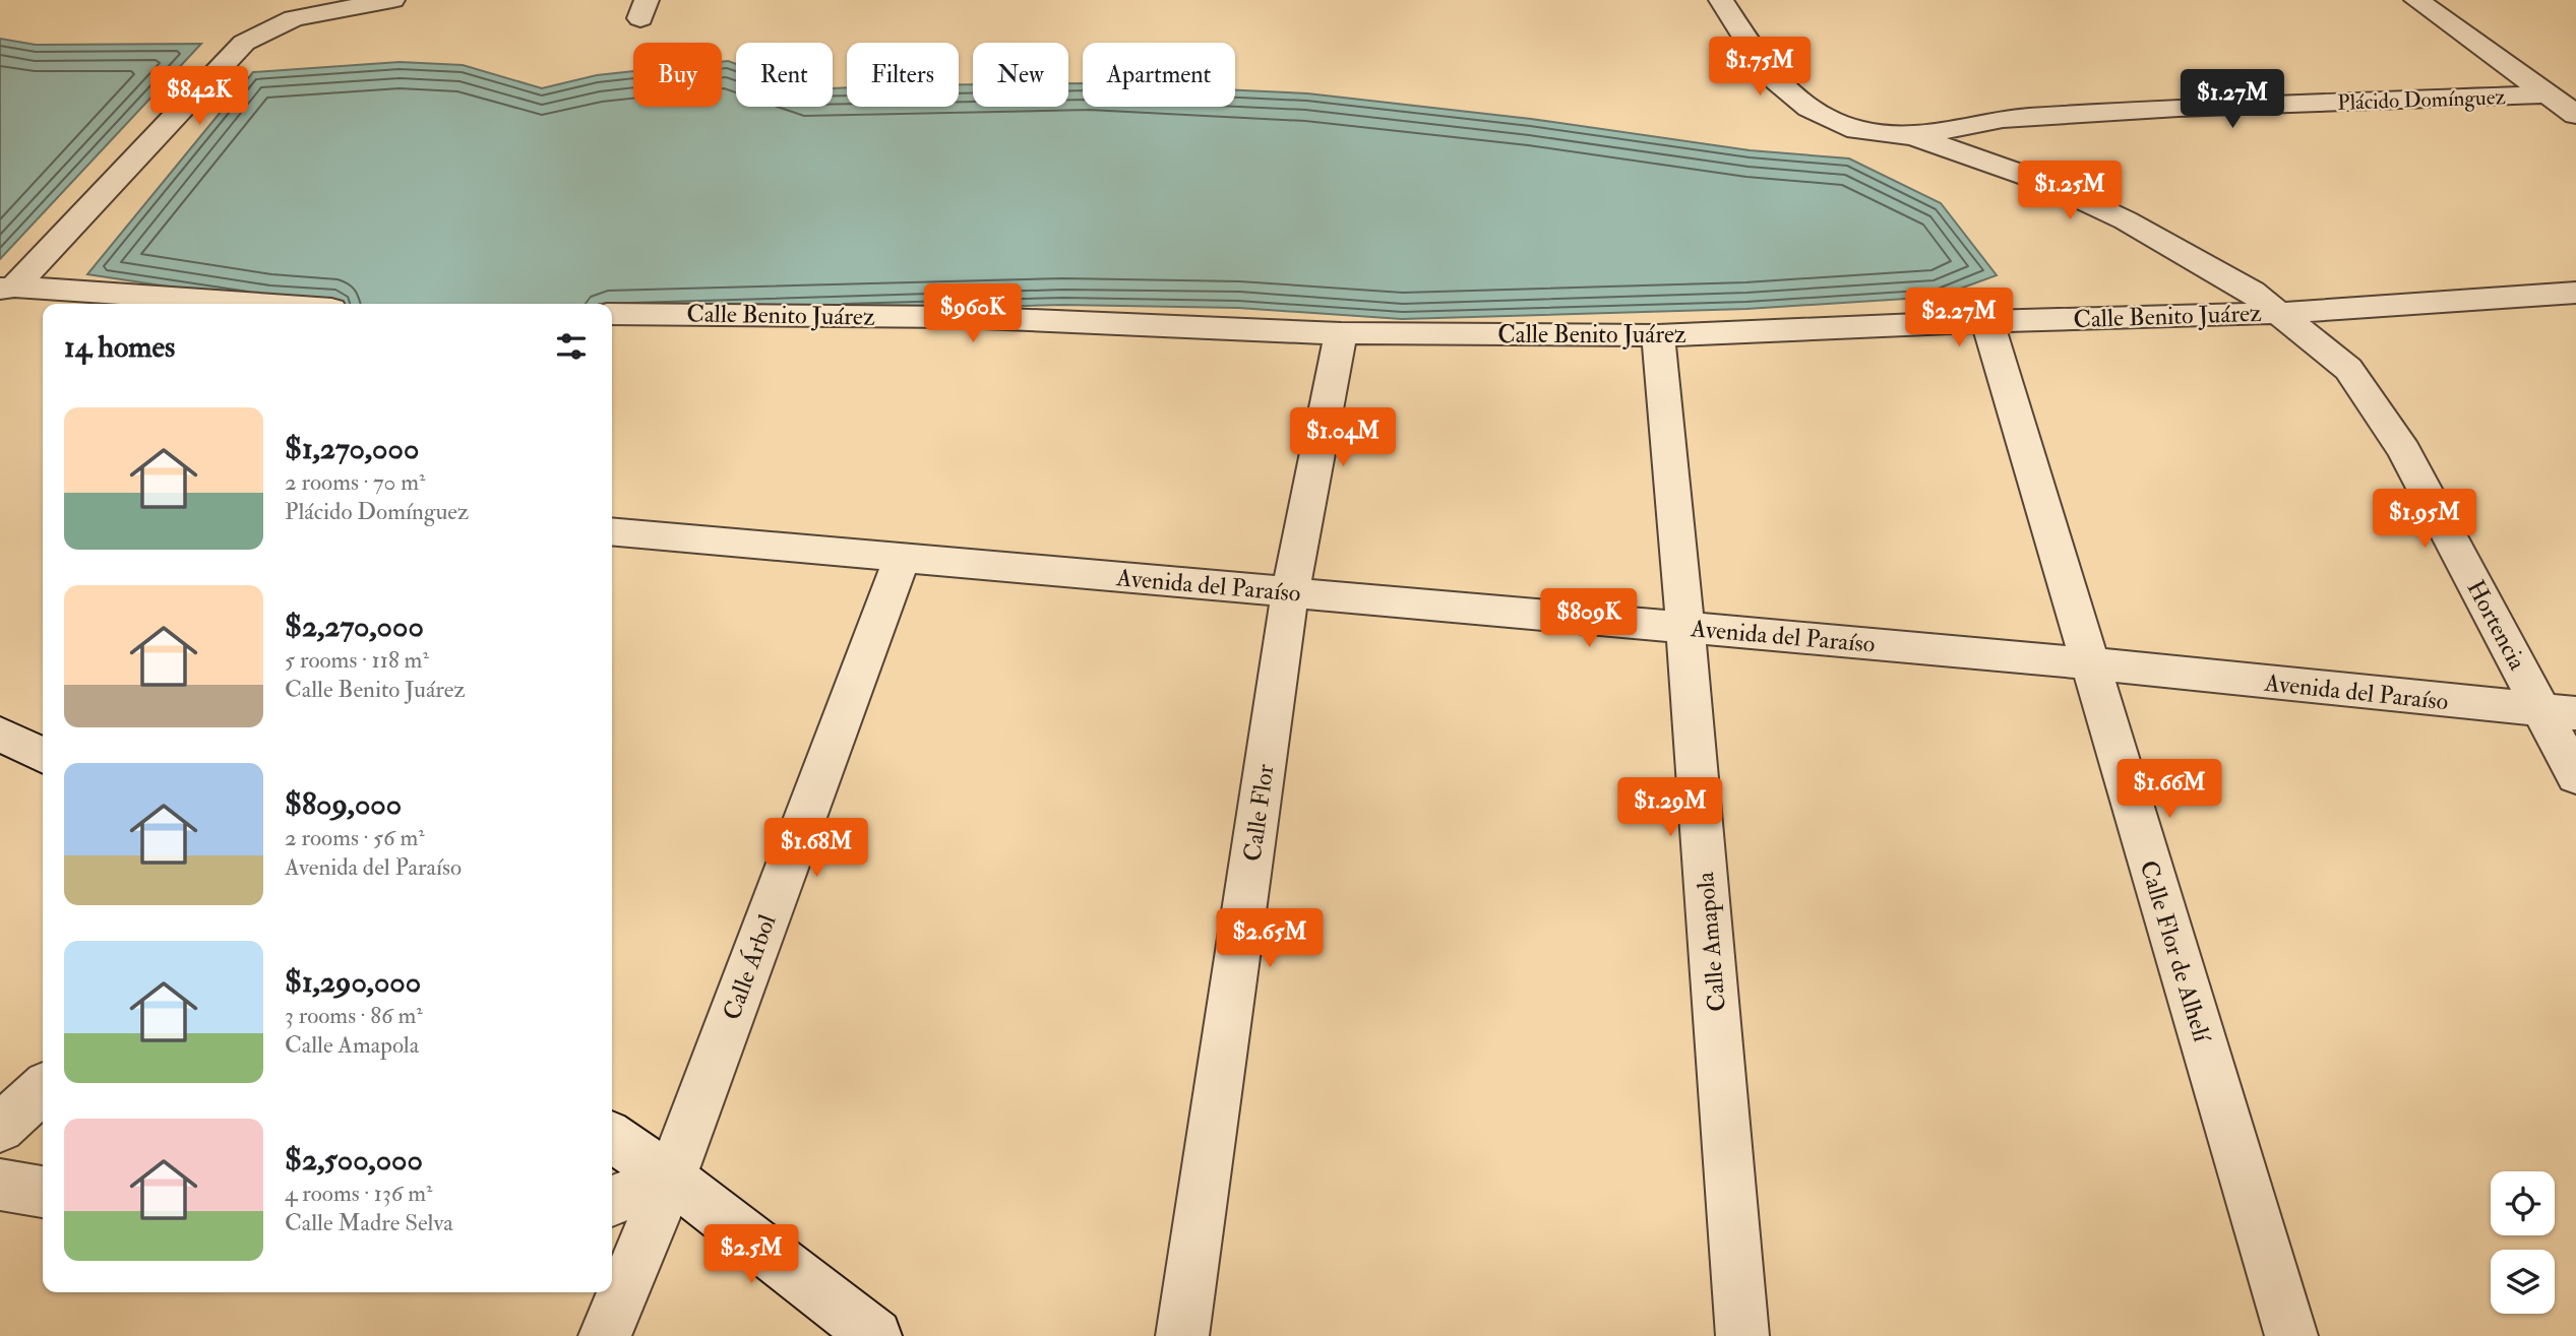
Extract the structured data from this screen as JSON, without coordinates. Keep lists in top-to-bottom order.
{
  "streets": {
    "street": [
      "Plácido Domínguez",
      "Calle Benito Juárez",
      "Avenida del Paraíso",
      "Hortencia",
      "Calle Flor",
      "Calle Amapola",
      "Calle Flor de Alhelí",
      "Calle Árbol"
    ]
  },
  "crossings": [
    ["Plácido Domínguez", "Hortencia"],
    ["Calle Benito Juárez", "Hortencia"],
    ["Calle Benito Juárez", "Calle Flor"],
    ["Calle Benito Juárez", "Calle Amapola"],
    ["Calle Benito Juárez", "Calle Flor de Alhelí"],
    ["Avenida del Paraíso", "Hortencia"],
    ["Avenida del Paraíso", "Calle Flor"],
    ["Avenida del Paraíso", "Calle Amapola"],
    ["Avenida del Paraíso", "Calle Flor de Alhelí"],
    ["Avenida del Paraíso", "Calle Árbol"]
  ],
  "page": {
    "price": [
      "$1.75M",
      "$842K",
      "$1.27M",
      "$1.25M",
      "$960K",
      "$2.27M",
      "$1.04M",
      "$1.95M",
      "$809K",
      "$1.66M",
      "$1.29M",
      "$1.68M",
      "$2.65M",
      "$2.5M"
    ],
    "chip": [
      "Buy",
      "Rent",
      "Filters",
      "New",
      "Apartment"
    ],
    "heading": "14 homes",
    "list": [
      {
        "name": "$1,270,000",
        "note": "2 rooms · 70 m² · Plácido Domínguez"
      },
      {
        "name": "$2,270,000",
        "note": "5 rooms · 118 m² · Calle Benito Juárez"
      },
      {
        "name": "$809,000",
        "note": "2 rooms · 56 m² · Avenida del Paraíso"
      },
      {
        "name": "$1,290,000",
        "note": "3 rooms · 86 m² · Calle Amapola"
      },
      {
        "name": "$2,500,000",
        "note": "4 rooms · 136 m² · Calle Madre Selva"
      }
    ]
  }
}
